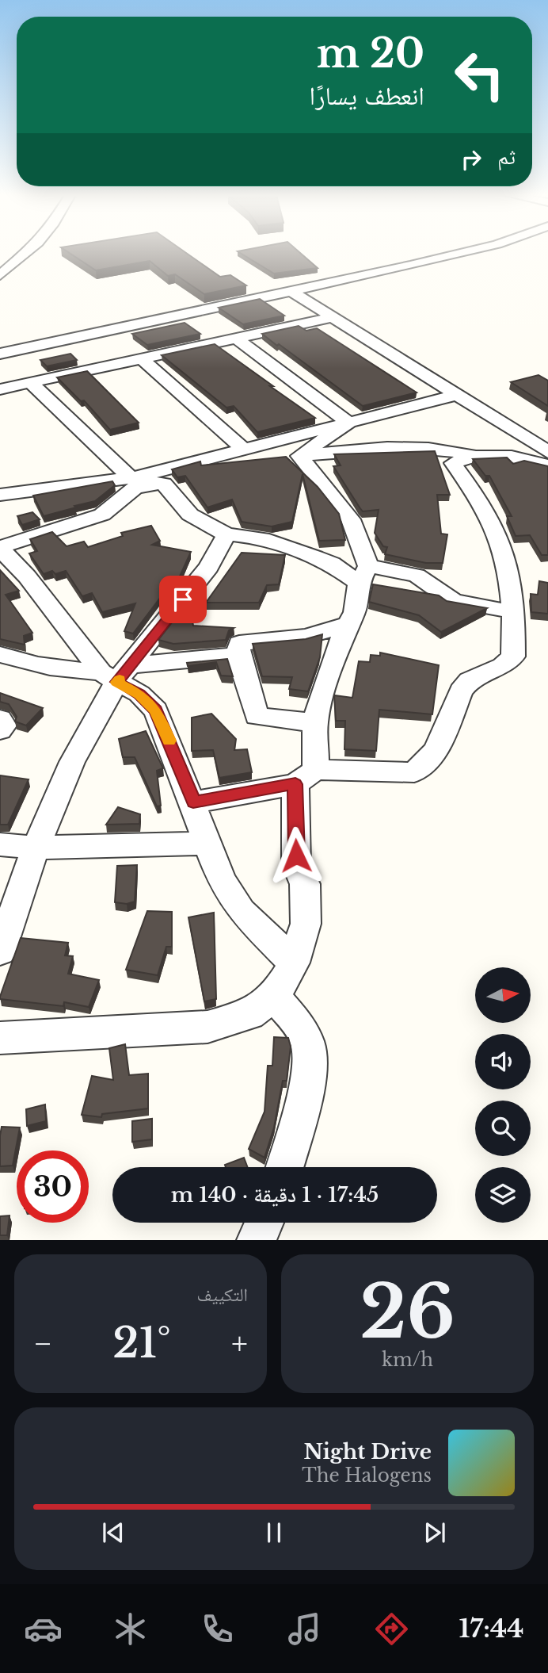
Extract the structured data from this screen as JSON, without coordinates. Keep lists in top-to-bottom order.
{
  "north": "right",
  "page": {
    "turn": ["20 m", "انعطف يسارًا"],
    "then": "ثم",
    "limit": "30",
    "trip": "17:45 · 1 دقيقة · 140 m",
    "tile": [
      ["26", "km/h"],
      "التكييف"
    ],
    "heat": ["−", "21°", "+"],
    "song": ["Night Drive", "The Halogens"],
    "tabs": "17:44"
  }
}
